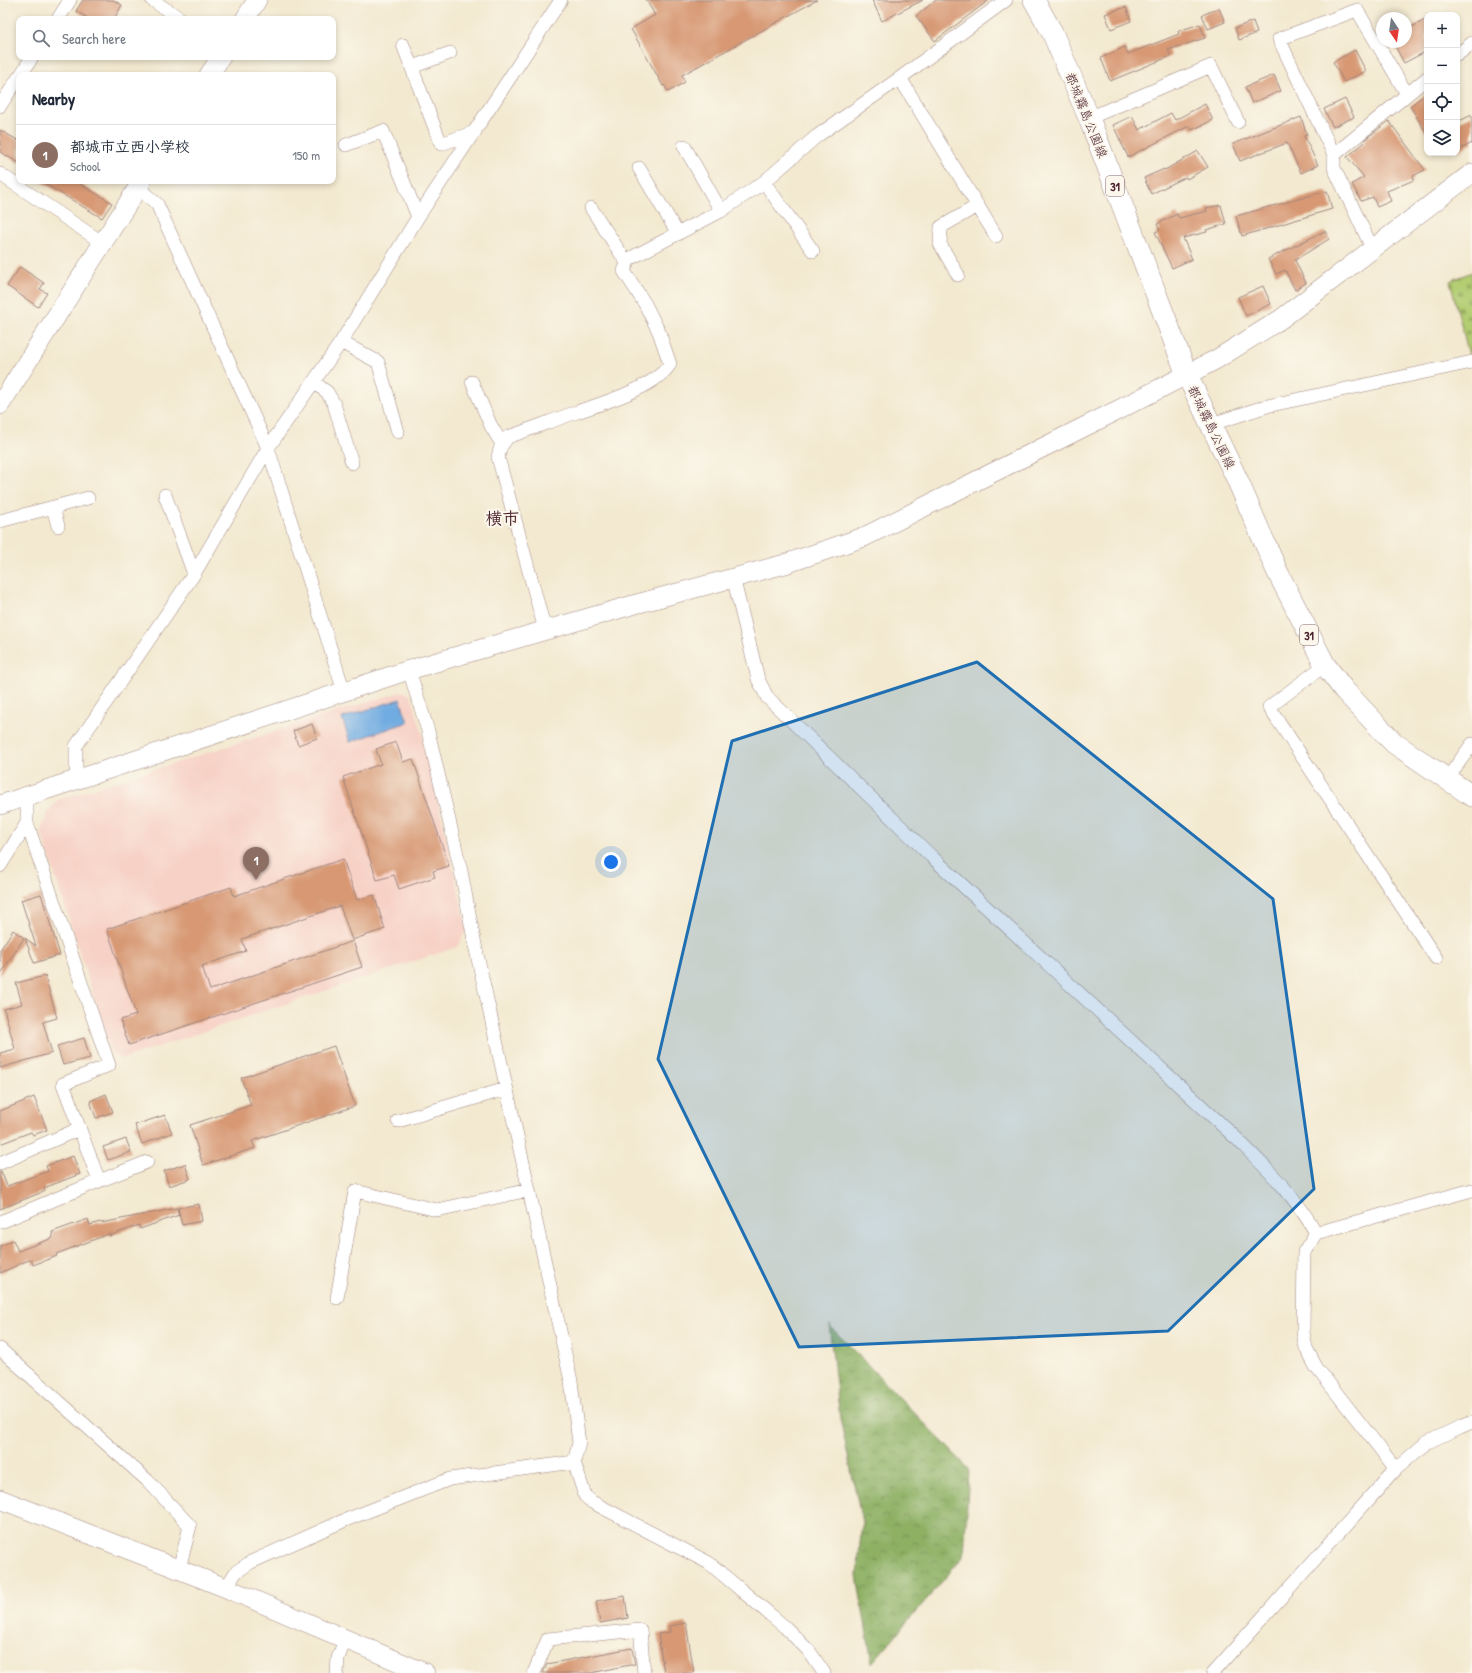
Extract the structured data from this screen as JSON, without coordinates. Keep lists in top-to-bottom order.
{
  "streets": {
    "main road": ["都城霧島公園線", "31"]
  },
  "districts": ["横市"],
  "north": "bottom",
  "page": {
    "map_buttons": ["+", "−"],
    "search": "Search here",
    "heading": "Nearby",
    "list": [
      {
        "mark": "1",
        "name": "都城市立西小学校",
        "note": "School",
        "value": "150 m"
      }
    ],
    "pins": "1"
  }
}
